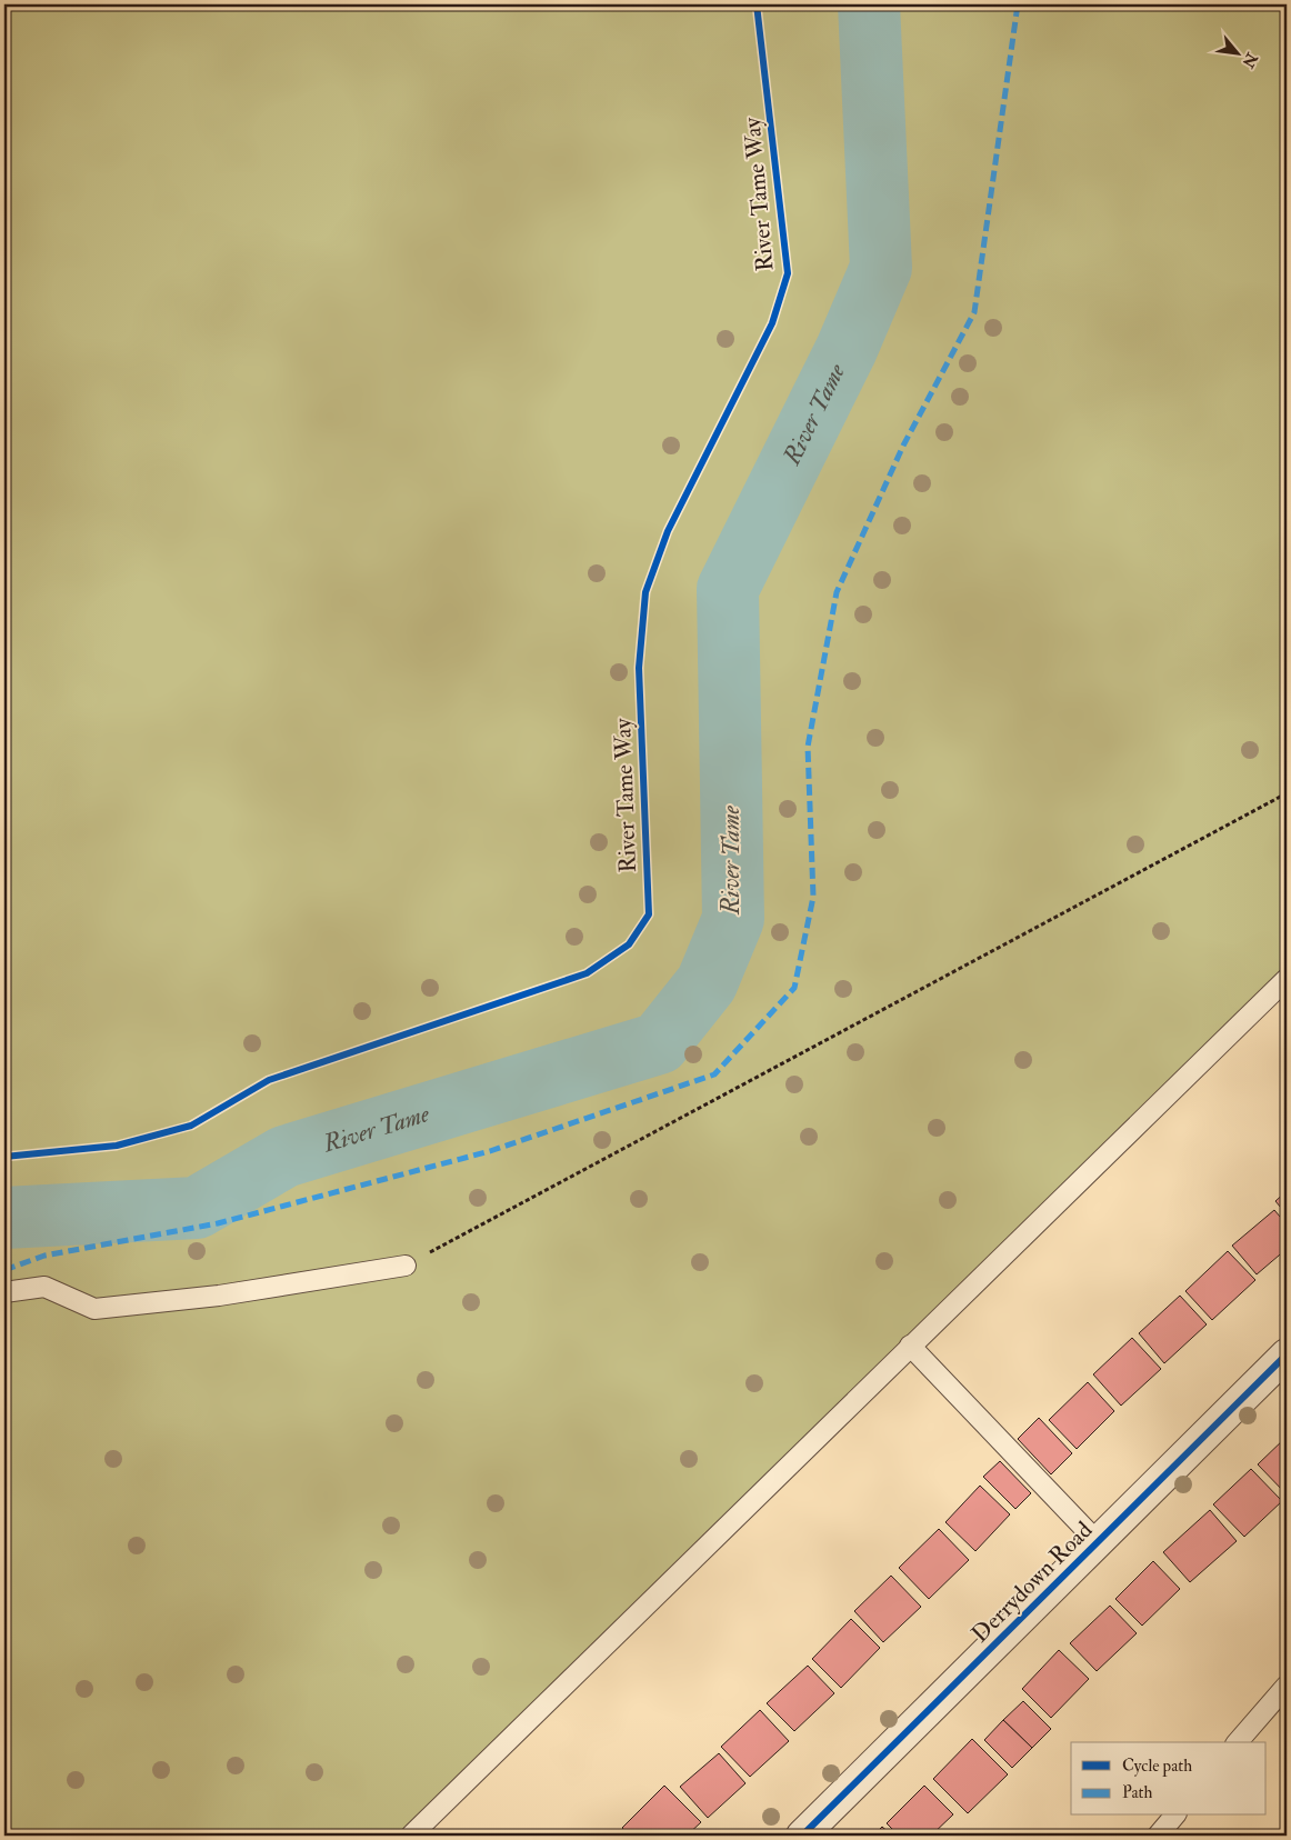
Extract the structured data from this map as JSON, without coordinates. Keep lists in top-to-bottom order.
{
  "streets": {
    "street": ["Derrydown Road"],
    "cycle path": ["River Tame Way"]
  },
  "water": ["River Tame"],
  "legend": ["Cycle path", "Path"],
  "north": "bottom right"
}
